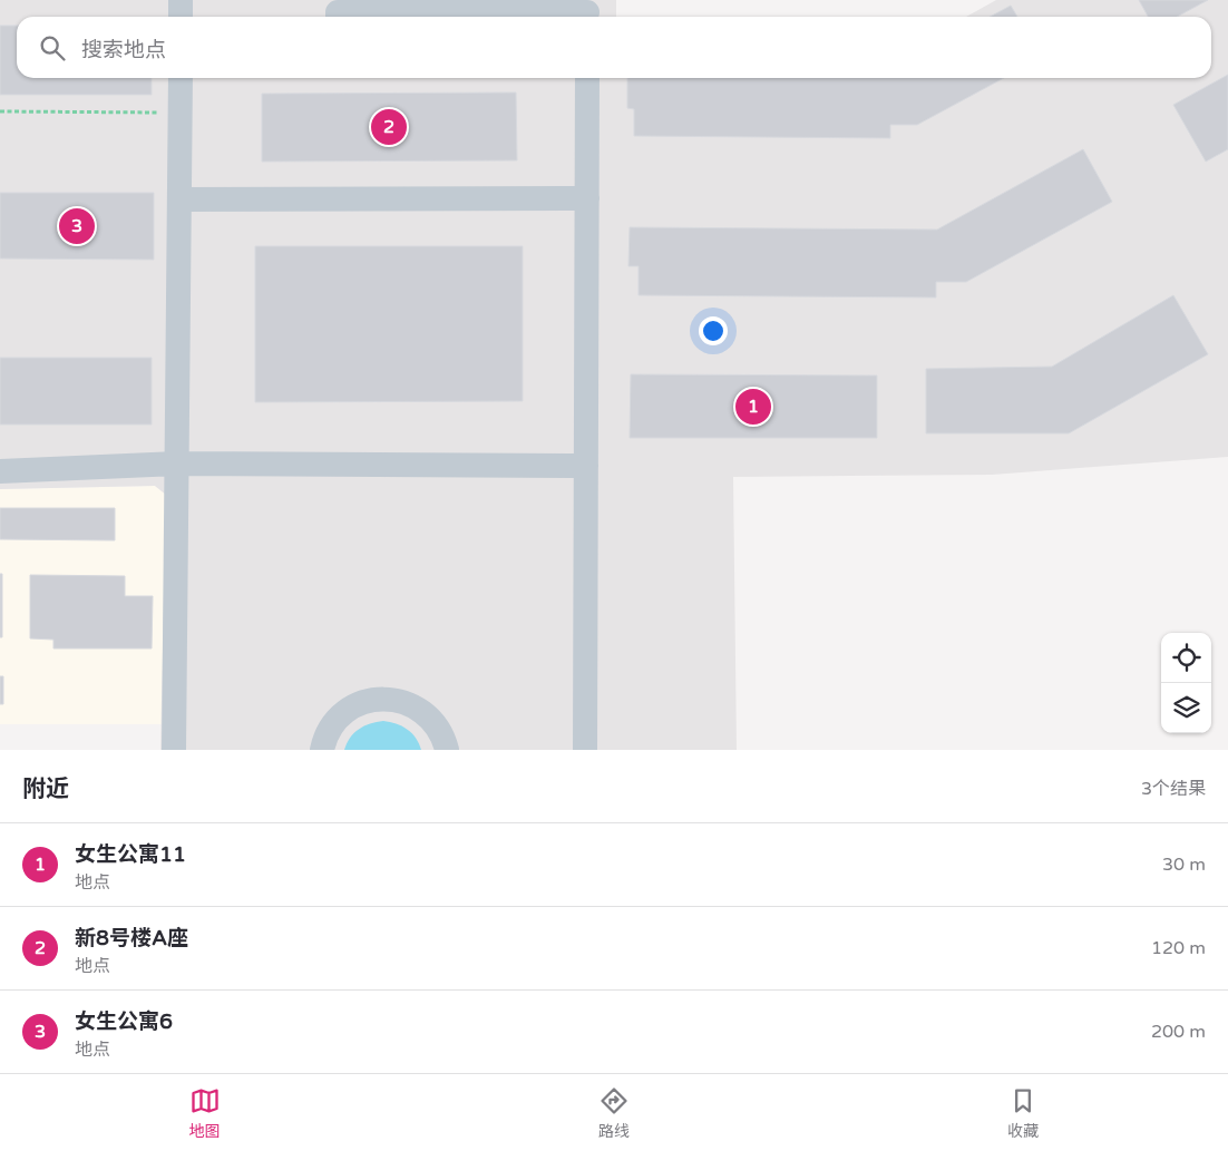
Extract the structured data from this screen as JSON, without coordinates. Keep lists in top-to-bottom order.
{
  "page": {
    "search": "搜索地点",
    "pins": ["2", "3", "1"],
    "heading": ["附近", "3个结果"],
    "list": [
      {
        "mark": "1",
        "name": "女生公寓11",
        "note": "地点",
        "value": "30 m"
      },
      {
        "mark": "2",
        "name": "新8号楼A座",
        "note": "地点",
        "value": "120 m"
      },
      {
        "mark": "3",
        "name": "女生公寓6",
        "note": "地点",
        "value": "200 m"
      }
    ],
    "nav": ["地图", "路线", "收藏"]
  }
}
